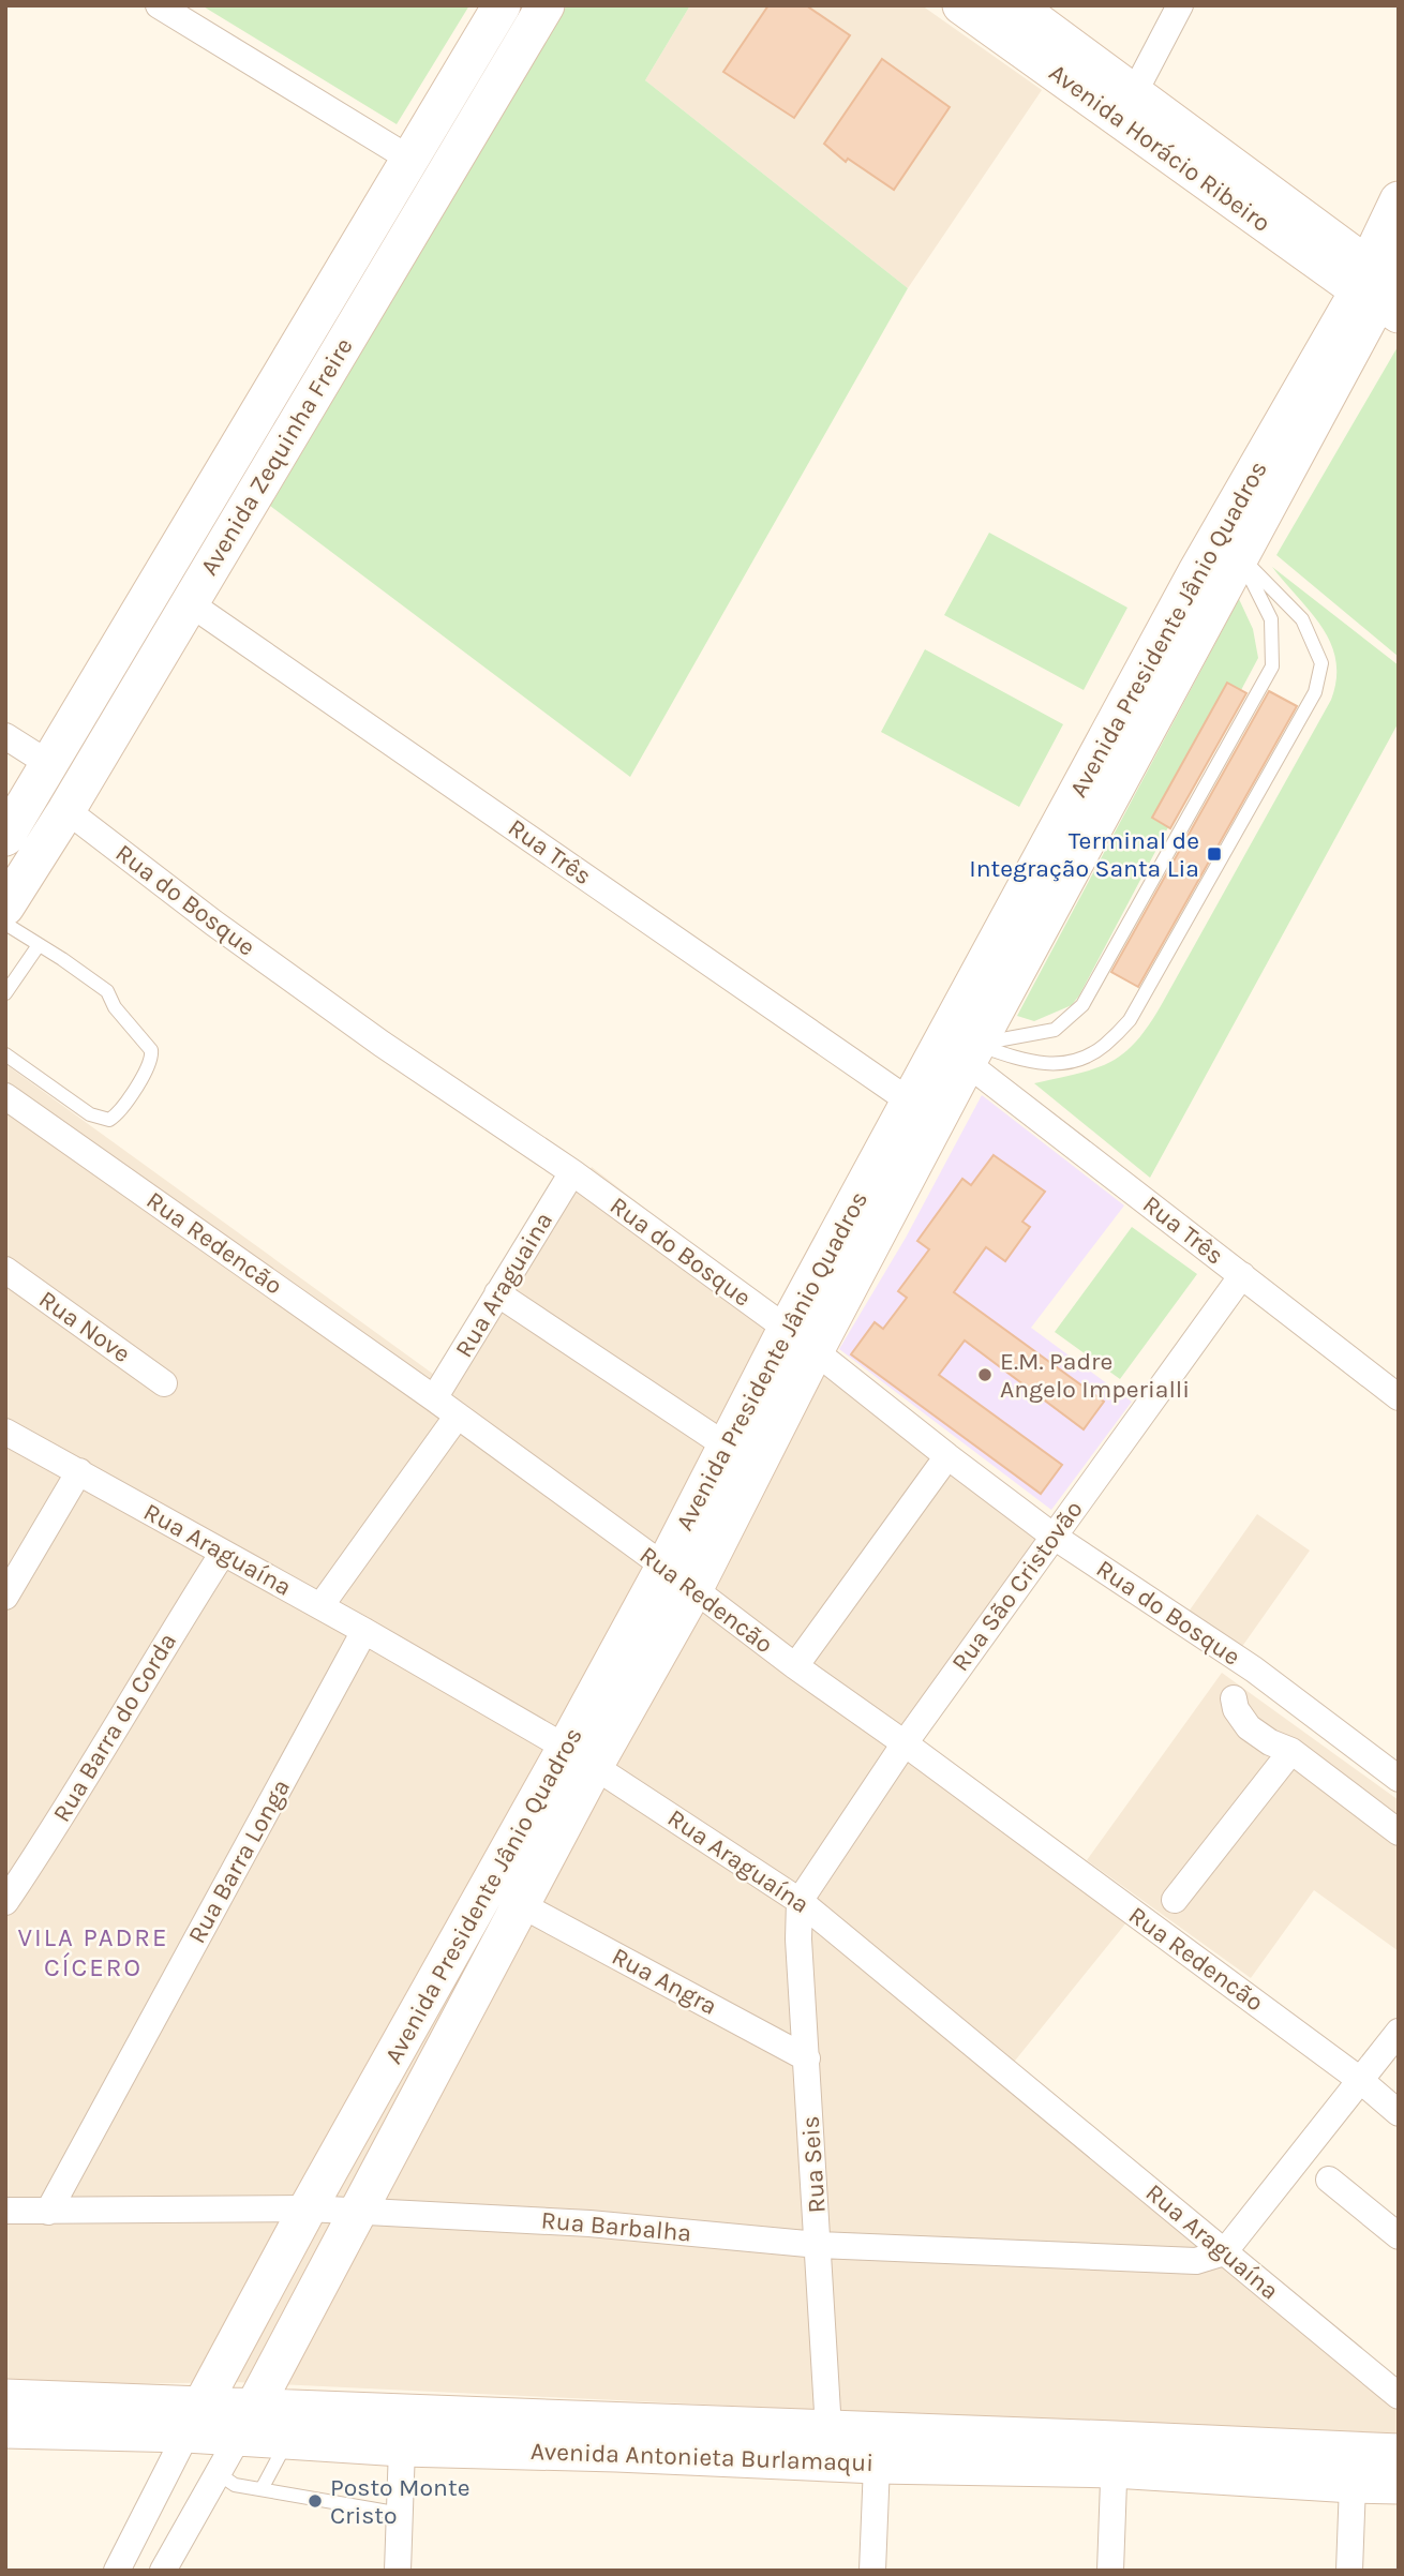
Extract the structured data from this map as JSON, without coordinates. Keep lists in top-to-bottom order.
{
  "streets": {
    "street": [
      "Avenida Horácio Ribeiro",
      "Avenida Zequinha Freire",
      "Avenida Presidente Jânio Quadros",
      "Rua Três",
      "Rua do Bosque",
      "Rua Redencão",
      "Rua Araguaina",
      "Rua Nove",
      "Rua Araguaína",
      "Rua São Cristovão",
      "Rua Barra do Corda",
      "Rua Barra Longa",
      "Rua Angra",
      "Rua Seis",
      "Rua Barbalha",
      "Avenida Antonieta Burlamaqui"
    ]
  },
  "crossings": [
    ["Avenida Horácio Ribeiro", "Avenida Presidente Jânio Quadros"],
    ["Avenida Zequinha Freire", "Rua Três"],
    ["Avenida Zequinha Freire", "Rua do Bosque"],
    ["Avenida Presidente Jânio Quadros", "Rua Três"],
    ["Avenida Presidente Jânio Quadros", "Rua do Bosque"],
    ["Avenida Presidente Jânio Quadros", "Rua Redencão"],
    ["Avenida Presidente Jânio Quadros", "Rua Araguaína"],
    ["Avenida Presidente Jânio Quadros", "Rua Angra"],
    ["Avenida Presidente Jânio Quadros", "Rua Barbalha"],
    ["Avenida Presidente Jânio Quadros", "Avenida Antonieta Burlamaqui"],
    ["Rua Três", "Rua São Cristovão"],
    ["Rua do Bosque", "Rua Araguaina"],
    ["Rua do Bosque", "Rua São Cristovão"],
    ["Rua Redencão", "Rua Araguaina"],
    ["Rua Redencão", "Rua São Cristovão"],
    ["Rua Araguaína", "Rua São Cristovão"],
    ["Rua Araguaína", "Rua Barra do Corda"],
    ["Rua Araguaína", "Rua Barra Longa"],
    ["Rua Araguaína", "Rua Seis"],
    ["Rua Araguaína", "Rua Barbalha"],
    ["Rua São Cristovão", "Rua Seis"],
    ["Rua Barra Longa", "Rua Barbalha"],
    ["Rua Angra", "Rua Seis"],
    ["Rua Seis", "Rua Barbalha"],
    ["Rua Seis", "Avenida Antonieta Burlamaqui"]
  ],
  "districts": ["VILA PADRE CÍCERO"],
  "places": {
    "transit": ["Terminal de Integração Santa Lia"],
    "other": ["E.M. Padre Angelo Imperialli", "Posto Monte Cristo"]
  }
}
